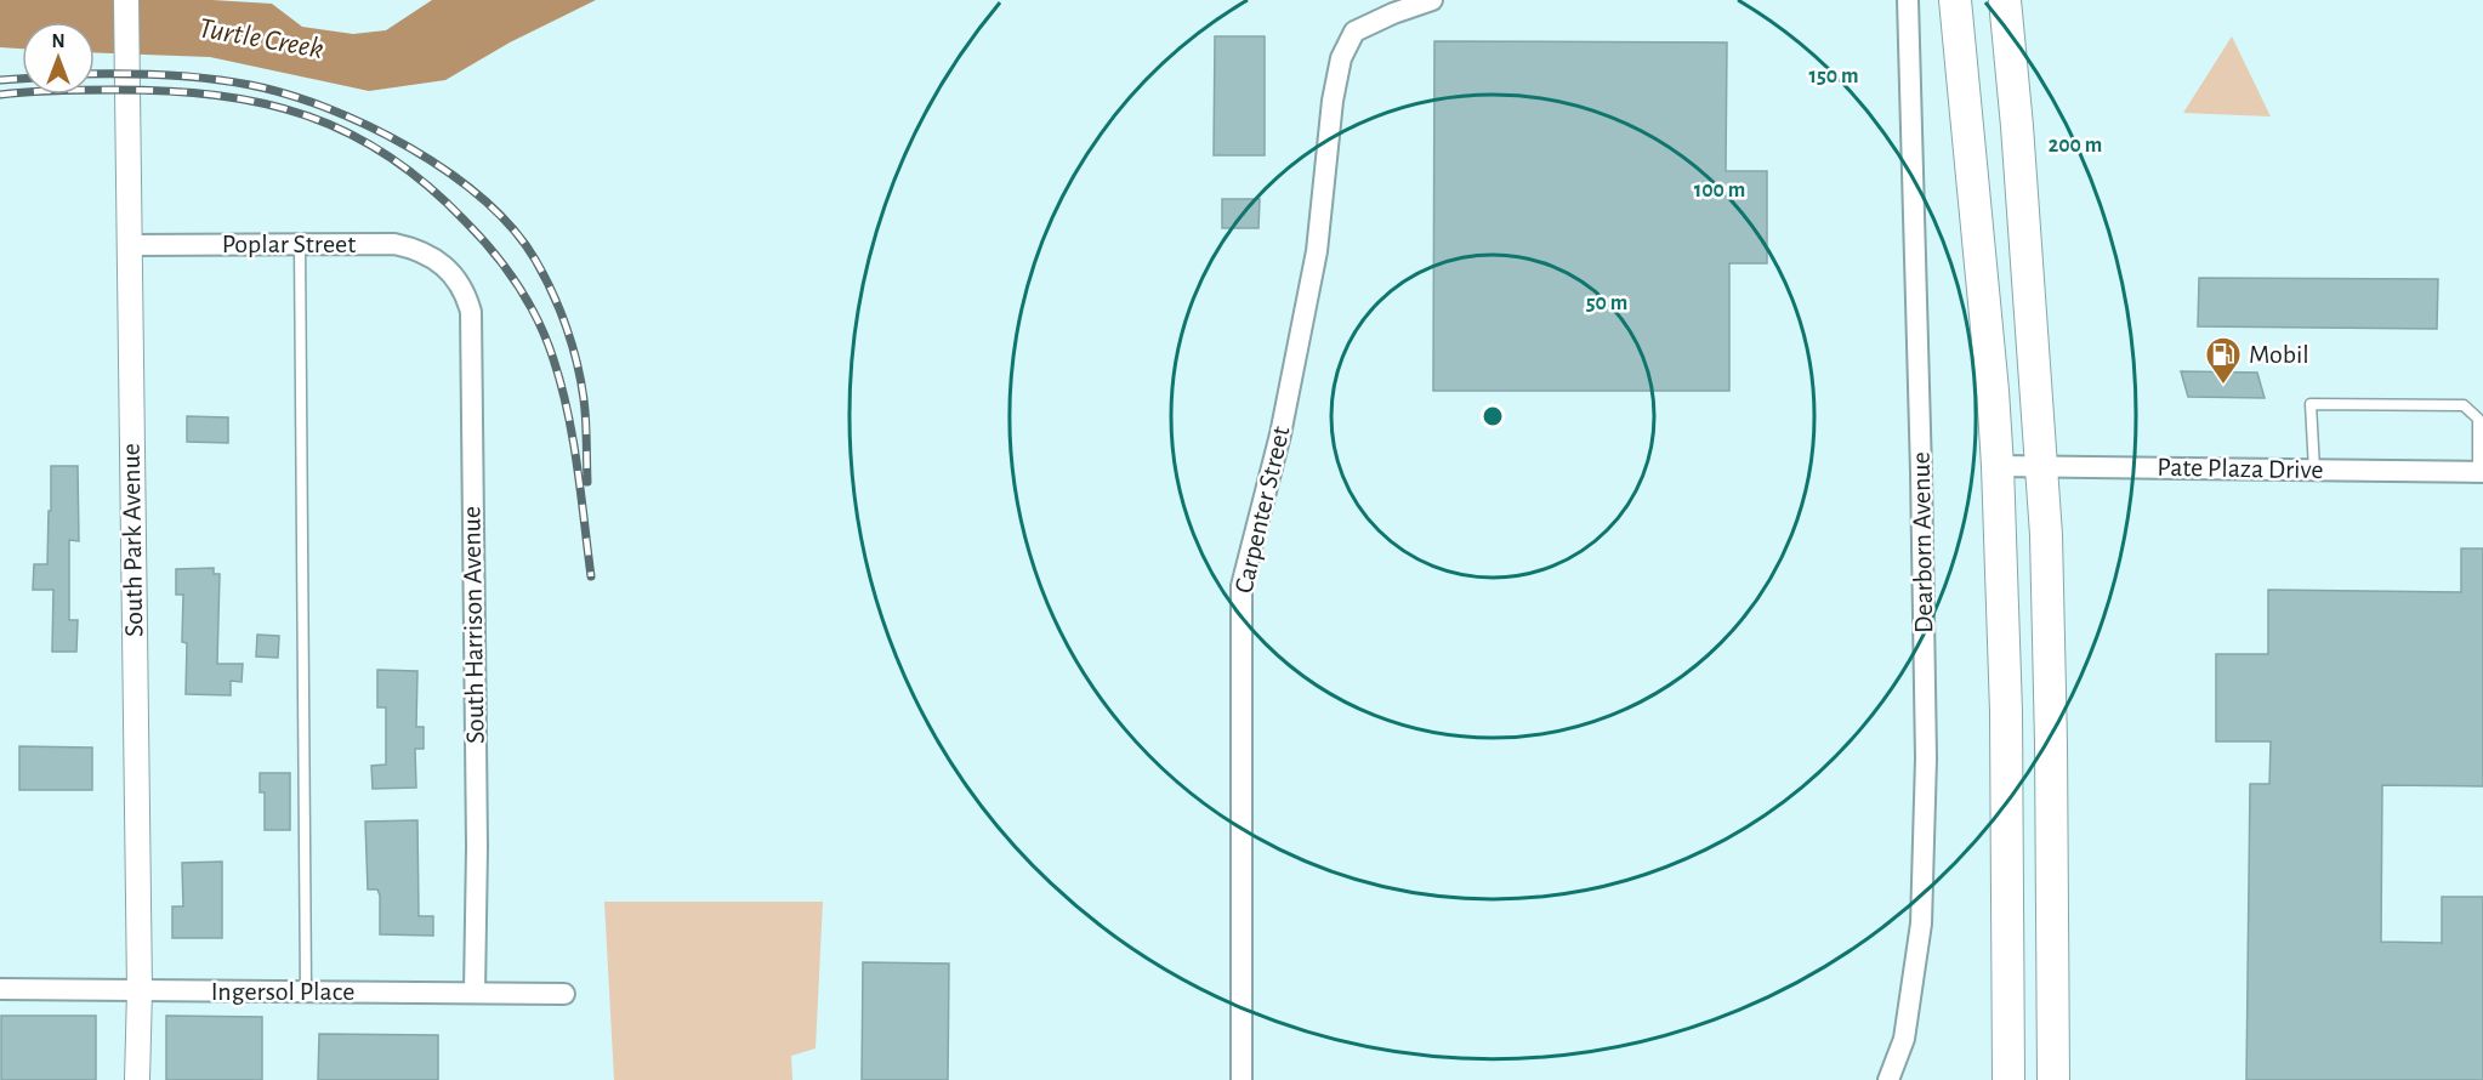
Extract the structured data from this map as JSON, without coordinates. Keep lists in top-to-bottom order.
{
  "streets": {
    "street": [
      "Poplar Street",
      "Pate Plaza Drive",
      "Carpenter Street",
      "South Park Avenue",
      "Dearborn Avenue",
      "South Harrison Avenue",
      "Ingersol Place"
    ]
  },
  "crossings": [
    ["Poplar Street", "South Park Avenue"],
    ["Poplar Street", "South Harrison Avenue"],
    ["South Park Avenue", "Ingersol Place"],
    ["South Harrison Avenue", "Ingersol Place"]
  ],
  "water": ["Turtle Creek"],
  "places": {
    "fuel station": ["Mobil"]
  },
  "north": "top",
  "rings": [
    "150 m",
    "200 m",
    "100 m",
    "50 m"
  ]
}
